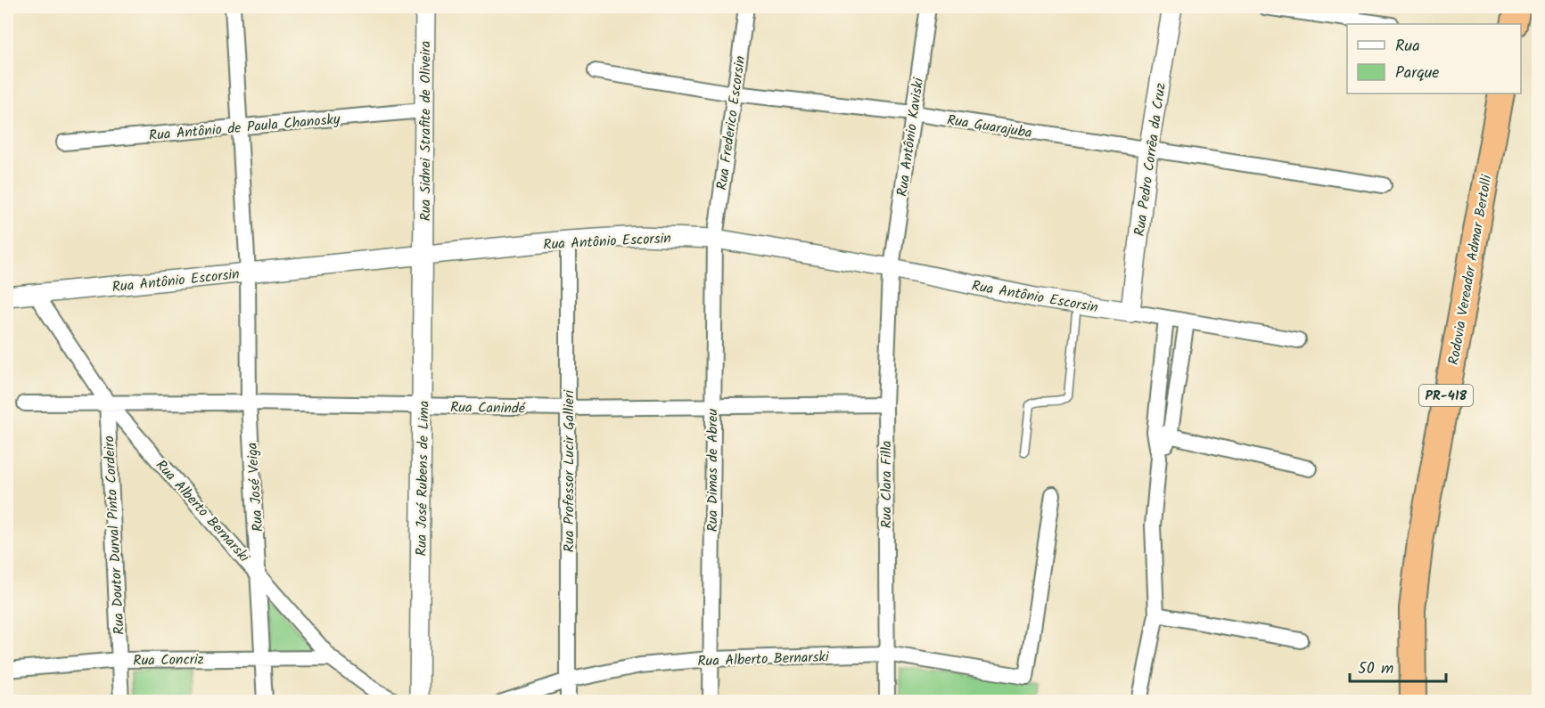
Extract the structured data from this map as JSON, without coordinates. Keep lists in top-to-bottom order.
{
  "streets": {
    "highway": ["Rodovia Vereador Admar Bertolli", "PR-418"],
    "street": [
      "Rua Frederico Escorsin",
      "Rua Guarajuba",
      "Rua Antônio de Paula Chanosky",
      "Rua Sidnei Strafite de Oliveira",
      "Rua Antônio Kaviski",
      "Rua Pedro Corrêa da Cruz",
      "Rua Antônio Escorsin",
      "Rua Canindé",
      "Rua Dimas de Abreu",
      "Rua Professor Lucir Gallieri",
      "Rua José Rubens de Lima",
      "Rua Clara Filla",
      "Rua José Veiga",
      "Rua Alberto Bernarski",
      "Rua Doutor Durval Pinto Cordeiro",
      "Rua Concriz"
    ]
  },
  "crossings": [
    ["Rua Frederico Escorsin", "Rua Guarajuba"],
    ["Rua Frederico Escorsin", "Rua Antônio Escorsin"],
    ["Rua Frederico Escorsin", "Rua Dimas de Abreu"],
    ["Rua Guarajuba", "Rua Antônio Kaviski"],
    ["Rua Guarajuba", "Rua Pedro Corrêa da Cruz"],
    ["Rua Antônio de Paula Chanosky", "Rua Sidnei Strafite de Oliveira"],
    ["Rua Antônio de Paula Chanosky", "Rua José Veiga"],
    ["Rua Sidnei Strafite de Oliveira", "Rua Antônio Escorsin"],
    ["Rua Sidnei Strafite de Oliveira", "Rua José Rubens de Lima"],
    ["Rua Antônio Kaviski", "Rua Antônio Escorsin"],
    ["Rua Antônio Kaviski", "Rua Clara Filla"],
    ["Rua Pedro Corrêa da Cruz", "Rua Antônio Escorsin"],
    ["Rua Antônio Escorsin", "Rua Dimas de Abreu"],
    ["Rua Antônio Escorsin", "Rua Professor Lucir Gallieri"],
    ["Rua Antônio Escorsin", "Rua José Rubens de Lima"],
    ["Rua Antônio Escorsin", "Rua Clara Filla"],
    ["Rua Antônio Escorsin", "Rua José Veiga"],
    ["Rua Antônio Escorsin", "Rua Alberto Bernarski"],
    ["Rua Canindé", "Rua Dimas de Abreu"],
    ["Rua Canindé", "Rua Professor Lucir Gallieri"],
    ["Rua Canindé", "Rua José Rubens de Lima"],
    ["Rua Canindé", "Rua Clara Filla"],
    ["Rua Canindé", "Rua José Veiga"],
    ["Rua Canindé", "Rua Alberto Bernarski"],
    ["Rua Canindé", "Rua Doutor Durval Pinto Cordeiro"],
    ["Rua Dimas de Abreu", "Rua Alberto Bernarski"],
    ["Rua Professor Lucir Gallieri", "Rua Alberto Bernarski"],
    ["Rua Clara Filla", "Rua Alberto Bernarski"],
    ["Rua José Veiga", "Rua Alberto Bernarski"],
    ["Rua José Veiga", "Rua Concriz"],
    ["Rua Alberto Bernarski", "Rua Doutor Durval Pinto Cordeiro"],
    ["Rua Alberto Bernarski", "Rua Concriz"],
    ["Rua Doutor Durval Pinto Cordeiro", "Rua Concriz"]
  ],
  "legend": ["Rua", "Parque"],
  "scale_bar": "50 m"
}
